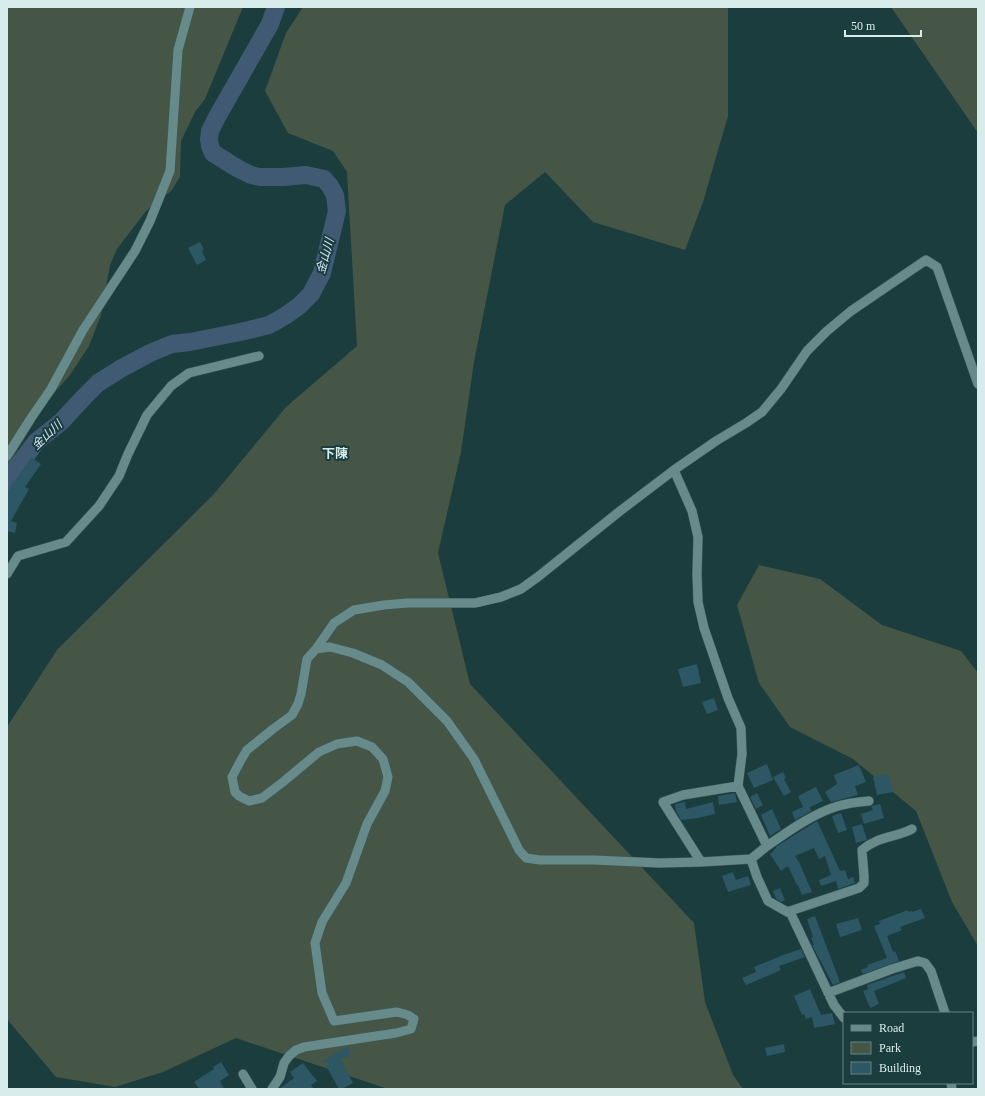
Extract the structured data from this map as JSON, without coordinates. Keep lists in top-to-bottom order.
{
  "districts": ["下陳"],
  "water": ["金山川"],
  "legend": ["Road", "Park", "Building"],
  "scale_bar": "50 m"
}
